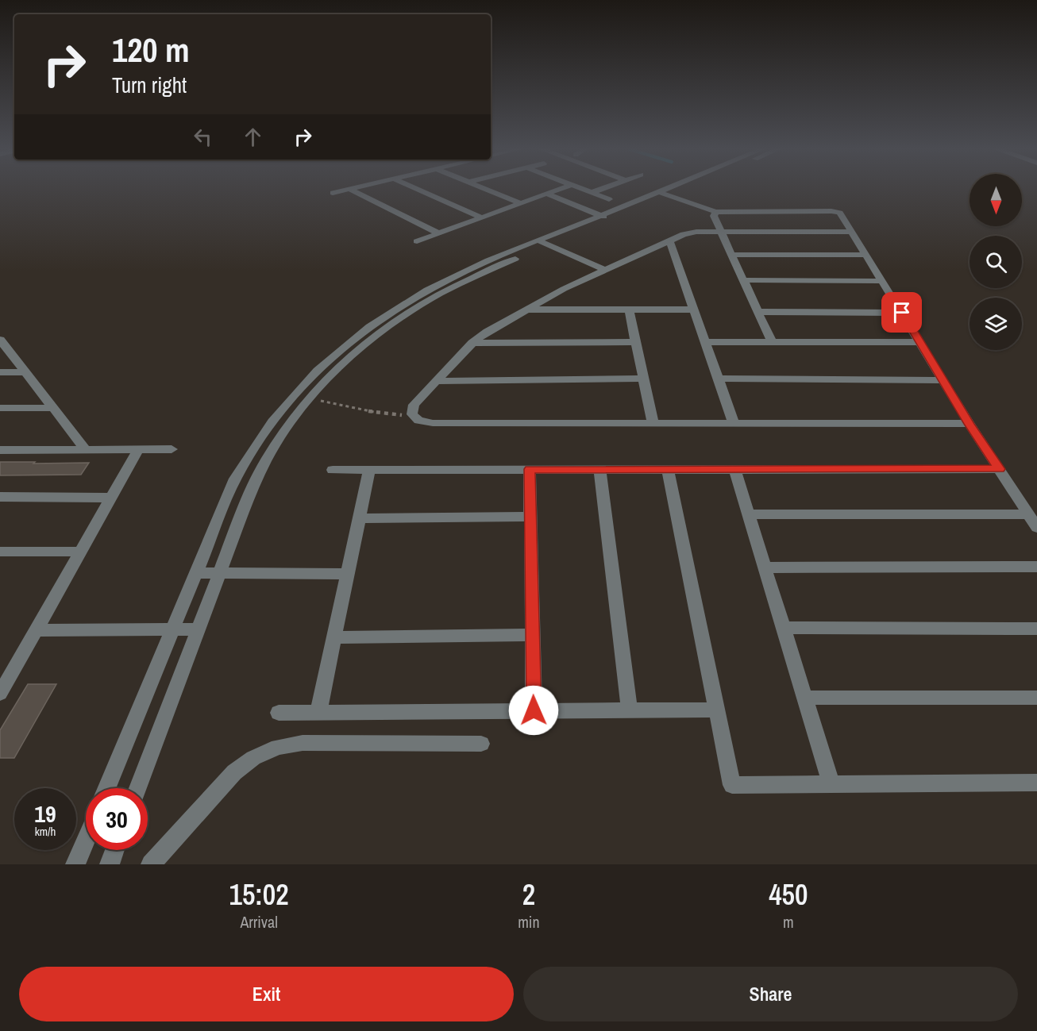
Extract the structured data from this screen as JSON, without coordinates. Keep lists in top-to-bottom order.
{
  "north": "bottom",
  "page": {
    "turn": ["120 m", "Turn right"],
    "speed": "19 km/h",
    "limit": "30",
    "eta": [
      "15:02",
      "Arrival",
      "2",
      "min",
      "450",
      "m"
    ],
    "buttons": ["Exit", "Share"]
  }
}
